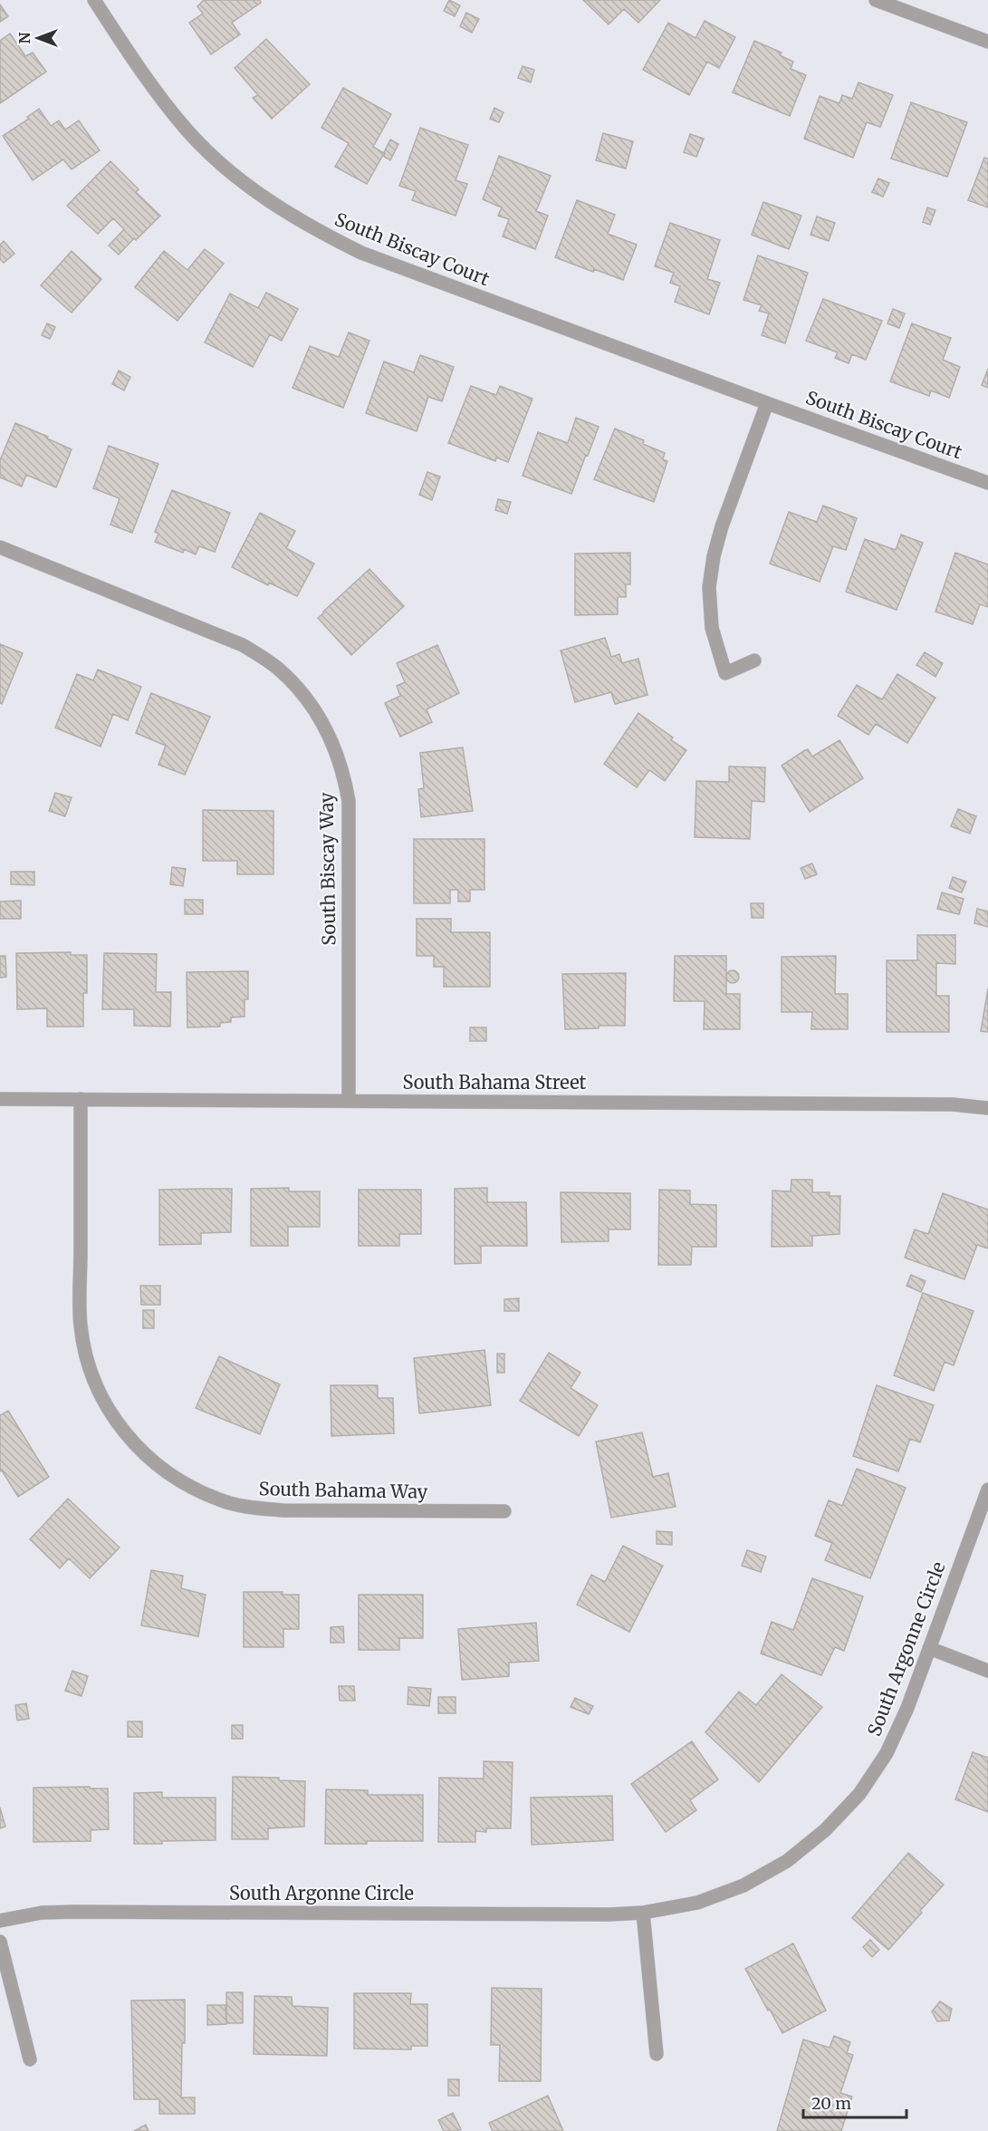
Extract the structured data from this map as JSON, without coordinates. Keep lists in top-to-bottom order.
{
  "streets": {
    "street": [
      "South Biscay Court",
      "South Biscay Way",
      "South Bahama Street",
      "South Bahama Way",
      "South Argonne Circle"
    ]
  },
  "crossings": [
    ["South Biscay Way", "South Bahama Street"],
    ["South Bahama Street", "South Bahama Way"]
  ],
  "scale_bar": "20 m",
  "north": "left"
}
